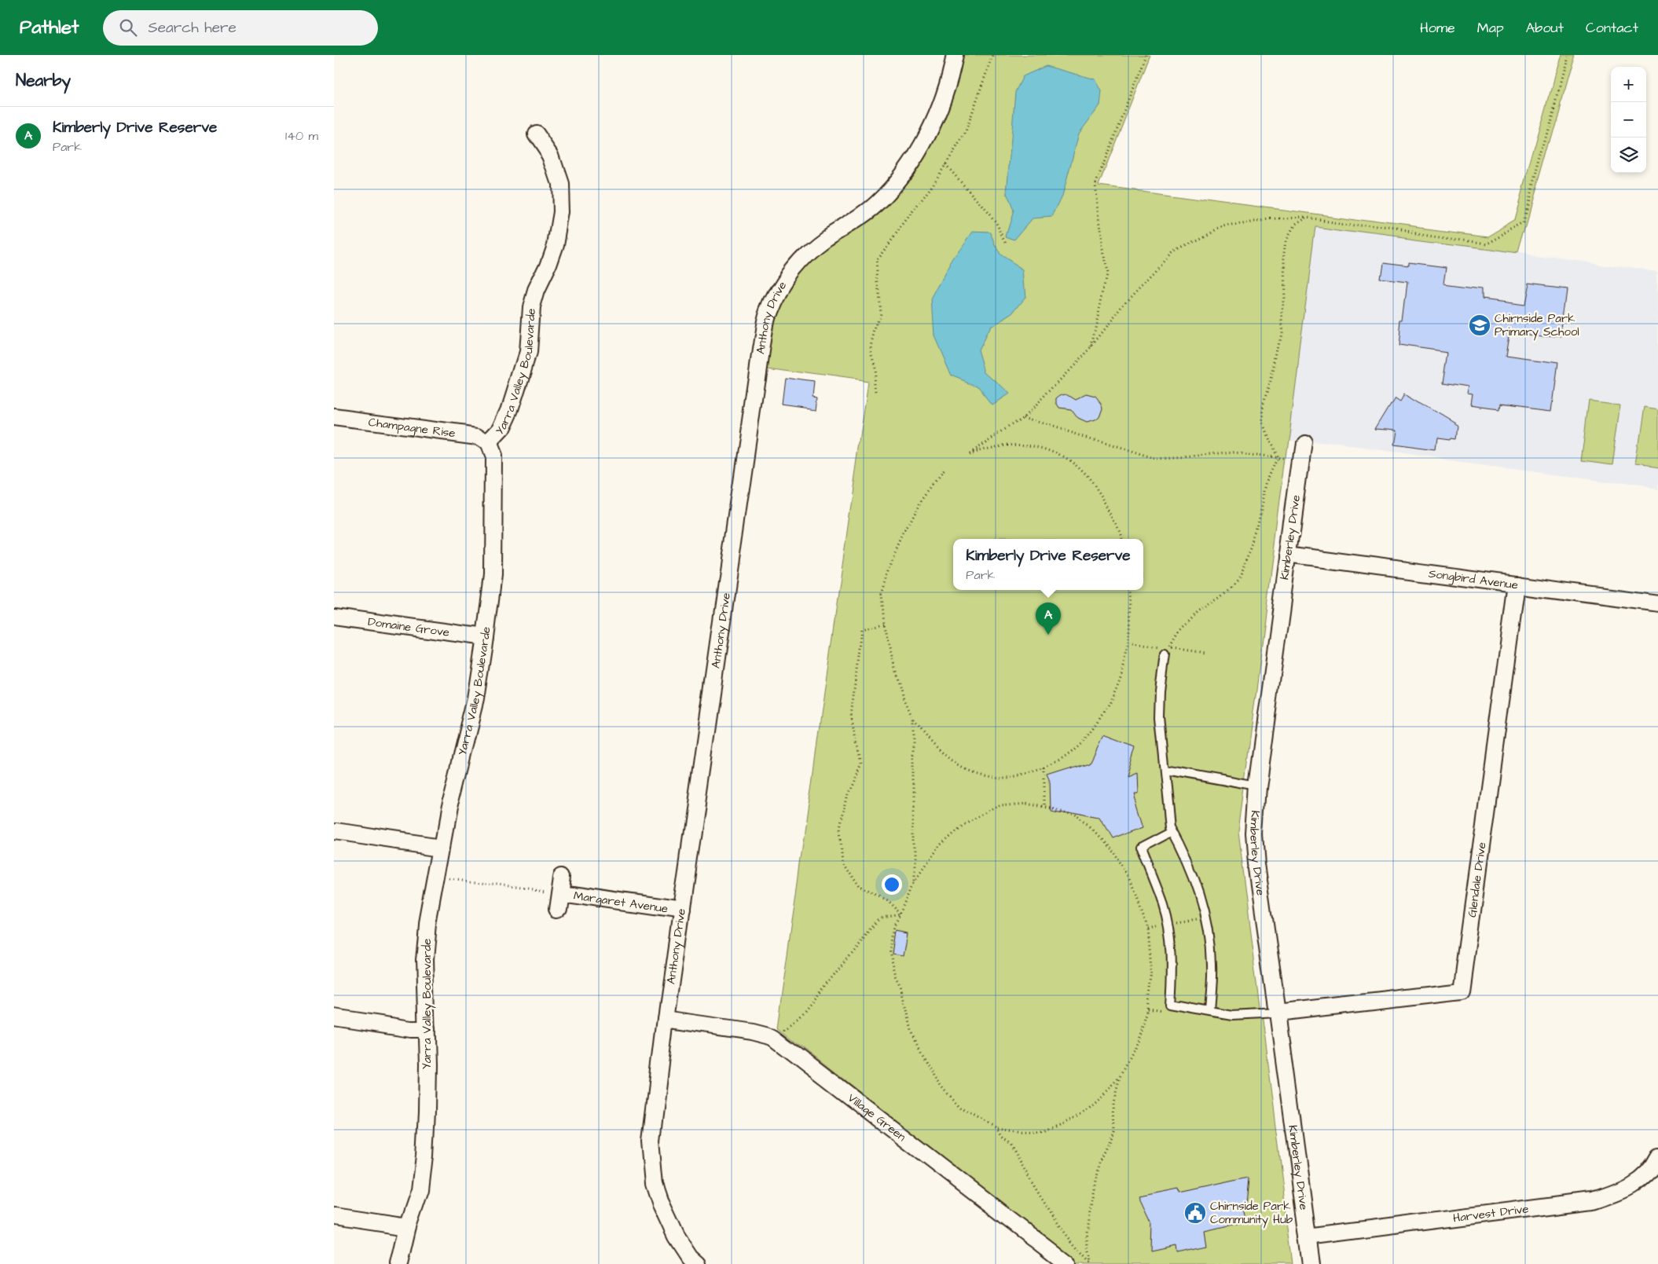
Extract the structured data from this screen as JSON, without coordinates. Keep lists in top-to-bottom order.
{
  "streets": {
    "street": [
      "Anthony Drive",
      "Yarra Valley Boulevarde",
      "Champagne Rise",
      "Kimberley Drive",
      "Songbird Avenue",
      "Domaine Grove",
      "Glendale Drive",
      "Margaret Avenue",
      "Village Green",
      "Harvest Drive"
    ]
  },
  "crossings": [
    ["Anthony Drive", "Margaret Avenue"],
    ["Anthony Drive", "Village Green"],
    ["Yarra Valley Boulevarde", "Champagne Rise"],
    ["Yarra Valley Boulevarde", "Domaine Grove"],
    ["Kimberley Drive", "Songbird Avenue"],
    ["Kimberley Drive", "Glendale Drive"],
    ["Kimberley Drive", "Harvest Drive"],
    ["Songbird Avenue", "Glendale Drive"]
  ],
  "places": {
    "school or university": ["Chirnside Park Primary School"],
    "public building": ["Chirnside Park Community Hub"]
  },
  "page": {
    "header": "Pathlet",
    "search": "Search here",
    "nav": [
      "Home",
      "Map",
      "About",
      "Contact"
    ],
    "heading": "Nearby",
    "map_buttons": ["+", "−"],
    "list": [
      {
        "mark": "A",
        "name": "Kimberly Drive Reserve",
        "note": "Park",
        "value": "140 m"
      }
    ],
    "popup": ["Kimberly Drive Reserve", "Park"],
    "pins": "A"
  }
}
